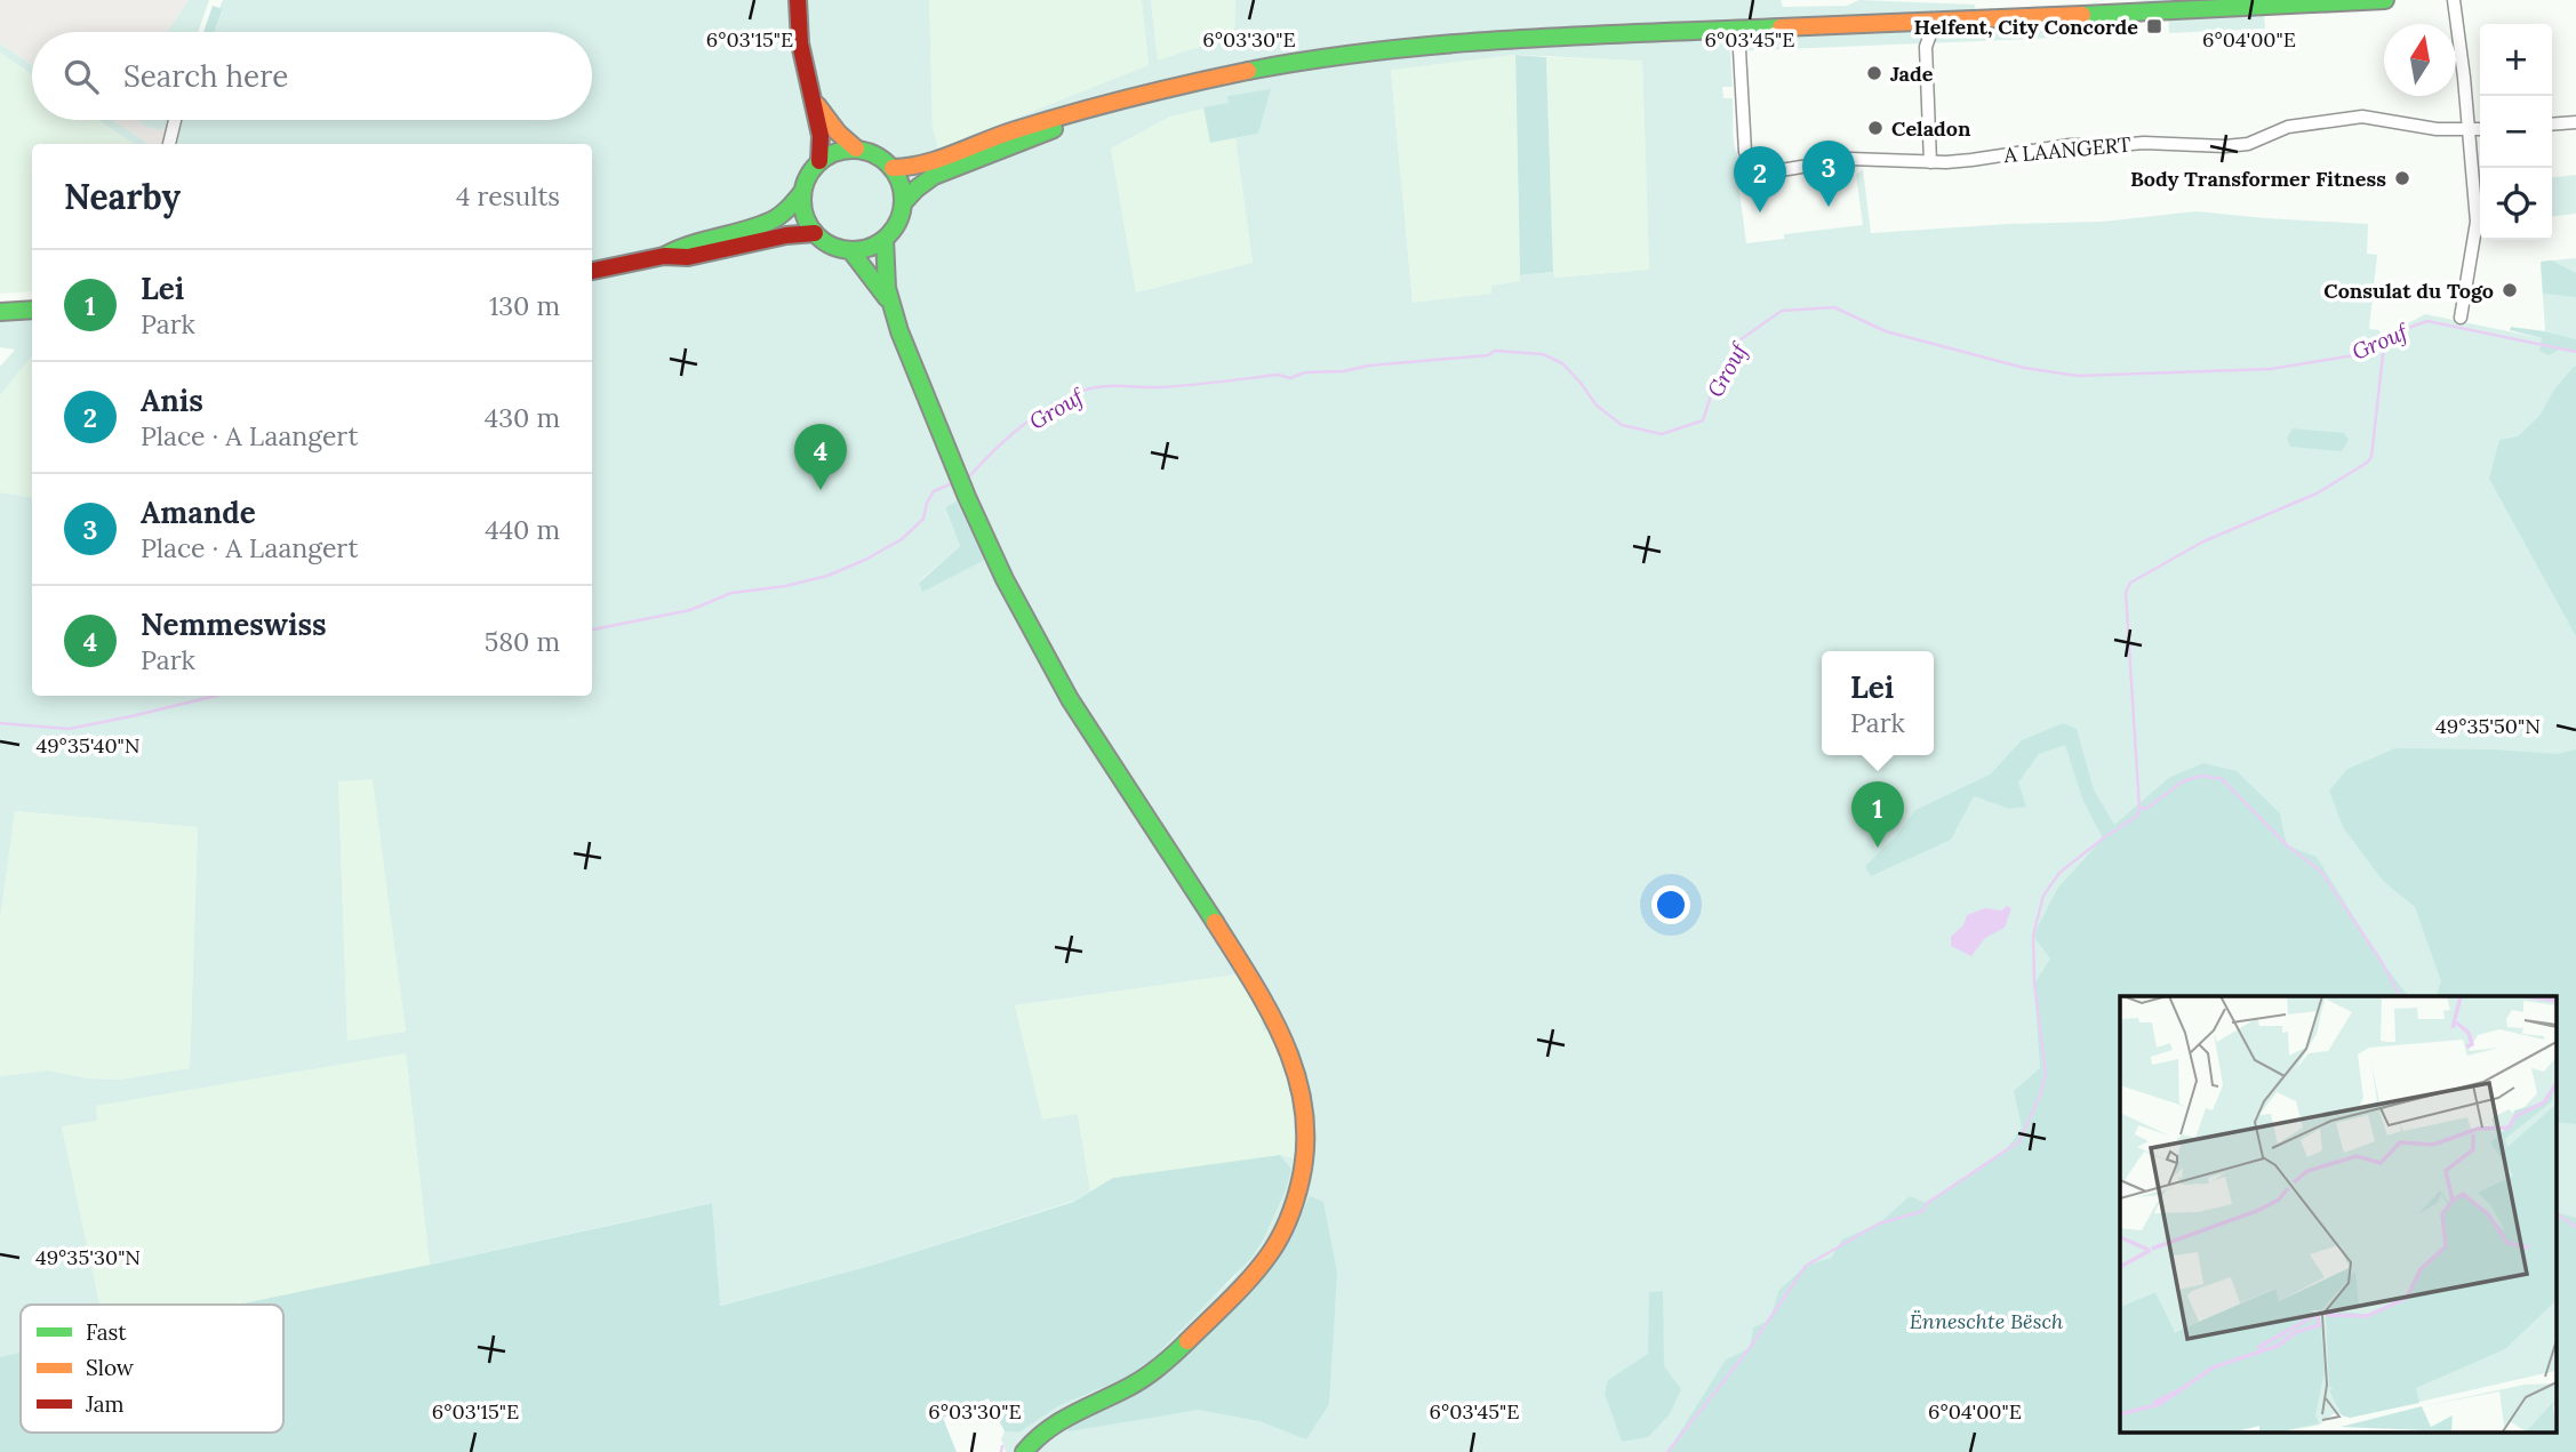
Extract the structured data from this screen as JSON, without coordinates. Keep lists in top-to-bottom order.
{
  "streets": {
    "street": ["A LAANGERT"]
  },
  "water": ["Grouf"],
  "parks": ["Ënneschte Bësch"],
  "places": {
    "transit": ["Helfent, City Concorde"],
    "other": [
      "Jade",
      "Celadon",
      "Body Transformer Fitness",
      "Consulat du Togo"
    ]
  },
  "legend": ["Fast", "Slow", "Jam"],
  "north": "top",
  "page": {
    "map_buttons": ["+", "−"],
    "search": "Search here",
    "pins": [
      "3",
      "2",
      "4",
      "1"
    ],
    "heading": ["Nearby", "4 results"],
    "list": [
      {
        "mark": "1",
        "name": "Lei",
        "note": "Park",
        "value": "130 m"
      },
      {
        "mark": "2",
        "name": "Anis",
        "note": "Place · A Laangert",
        "value": "430 m"
      },
      {
        "mark": "3",
        "name": "Amande",
        "note": "Place · A Laangert",
        "value": "440 m"
      },
      {
        "mark": "4",
        "name": "Nemmeswiss",
        "note": "Park",
        "value": "580 m"
      }
    ],
    "popup": ["Lei", "Park"]
  },
  "coordinates": [
    "6°03'15\"E",
    "6°03'30\"E",
    "6°03'45\"E",
    "6°04'00\"E",
    "49°35'50\"N",
    "49°35'40\"N",
    "49°35'30\"N"
  ]
}
